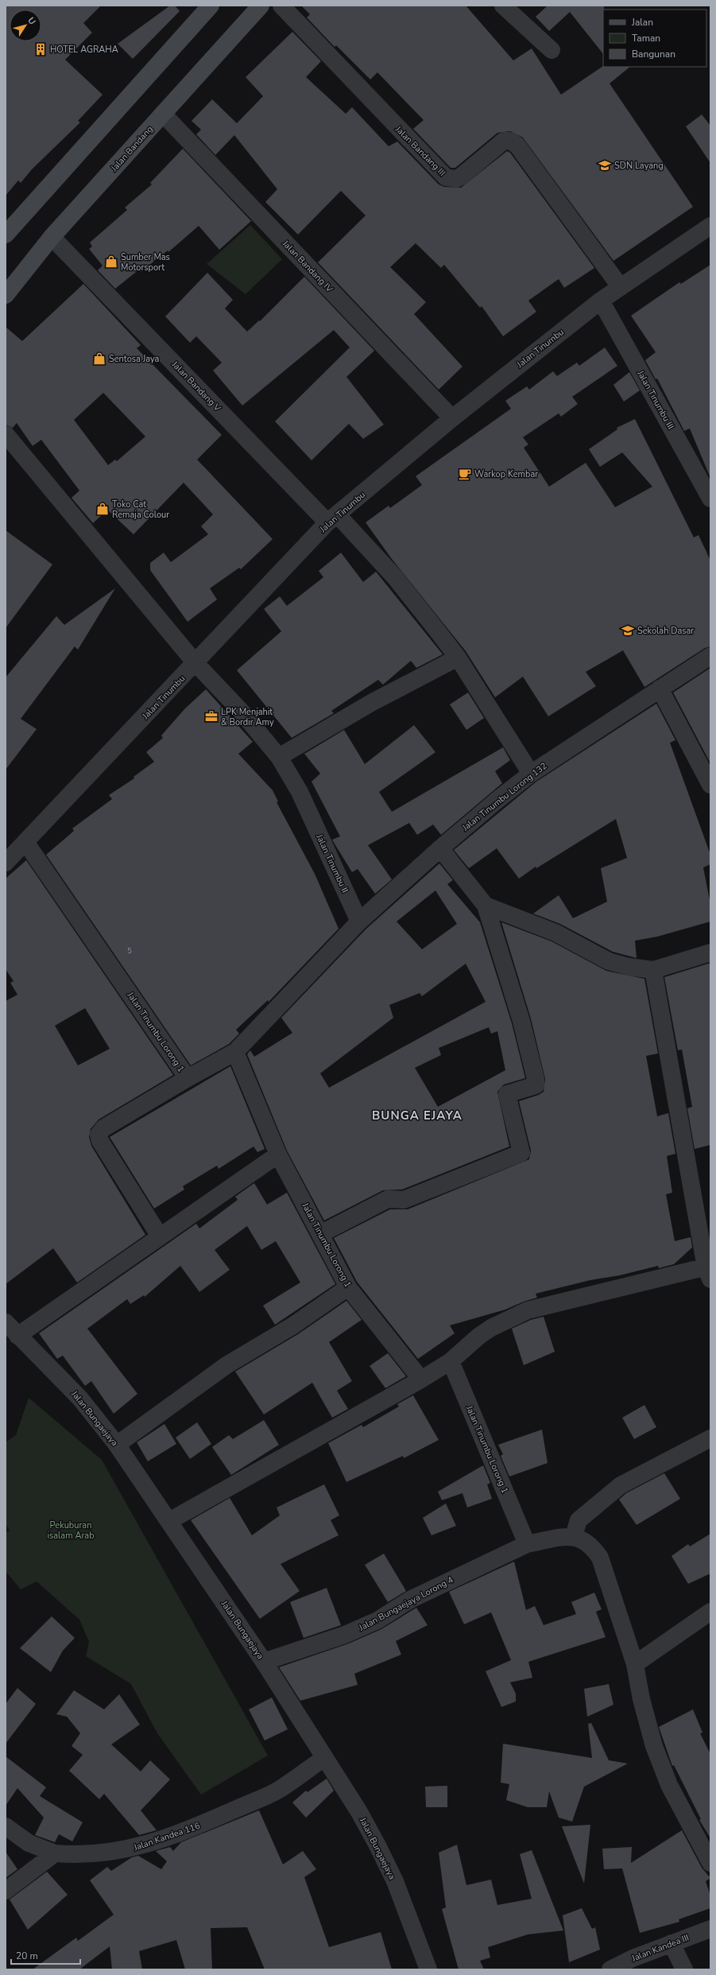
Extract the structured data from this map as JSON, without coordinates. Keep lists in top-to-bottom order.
{
  "streets": {
    "main road": ["Jalan Bandang"],
    "street": [
      "Jalan Bandang III",
      "Jalan Bandang IV",
      "Jalan Tinumbu",
      "Jalan Bandang V",
      "Jalan Tinumbu III",
      "Jalan Tinumbu Lorong 132",
      "Jalan Tinumbu II",
      "Jalan Tinumbu Lorong 1",
      "Jalan Bungaejaya",
      "Jalan Bungaejaya Lorong 4",
      "Jalan Kandea 116",
      "Jalan Kandea III"
    ]
  },
  "crossings": [
    ["Jalan Bandang", "Jalan Bandang IV"],
    ["Jalan Bandang", "Jalan Bandang V"],
    ["Jalan Bandang III", "Jalan Tinumbu"],
    ["Jalan Bandang IV", "Jalan Tinumbu"],
    ["Jalan Tinumbu", "Jalan Bandang V"],
    ["Jalan Tinumbu", "Jalan Tinumbu III"],
    ["Jalan Tinumbu", "Jalan Tinumbu II"],
    ["Jalan Tinumbu", "Jalan Tinumbu Lorong 1"],
    ["Jalan Bandang V", "Jalan Tinumbu Lorong 132"],
    ["Jalan Tinumbu Lorong 132", "Jalan Tinumbu II"],
    ["Jalan Tinumbu Lorong 1", "Jalan Bungaejaya Lorong 4"],
    ["Jalan Bungaejaya", "Jalan Bungaejaya Lorong 4"],
    ["Jalan Bungaejaya", "Jalan Kandea 116"]
  ],
  "districts": ["BUNGA EJAYA"],
  "parks": ["Pekuburan isalam Arab"],
  "places": {
    "building": ["HOTEL AGRAHA"],
    "school or university": ["SDN Layang", "Sekolah Dasar"],
    "shop": ["Sumber Mas Motorsport", "Sentosa Jaya", "Toko Cat Remaja Colour"],
    "cafe": ["Warkop Kembar"],
    "office": ["LPK Menjahit & Bordir Amy"]
  },
  "house_numbers": ["5"],
  "legend": ["Jalan", "Taman", "Bangunan"],
  "scale_bar": "20 m",
  "north": "top right"
}
